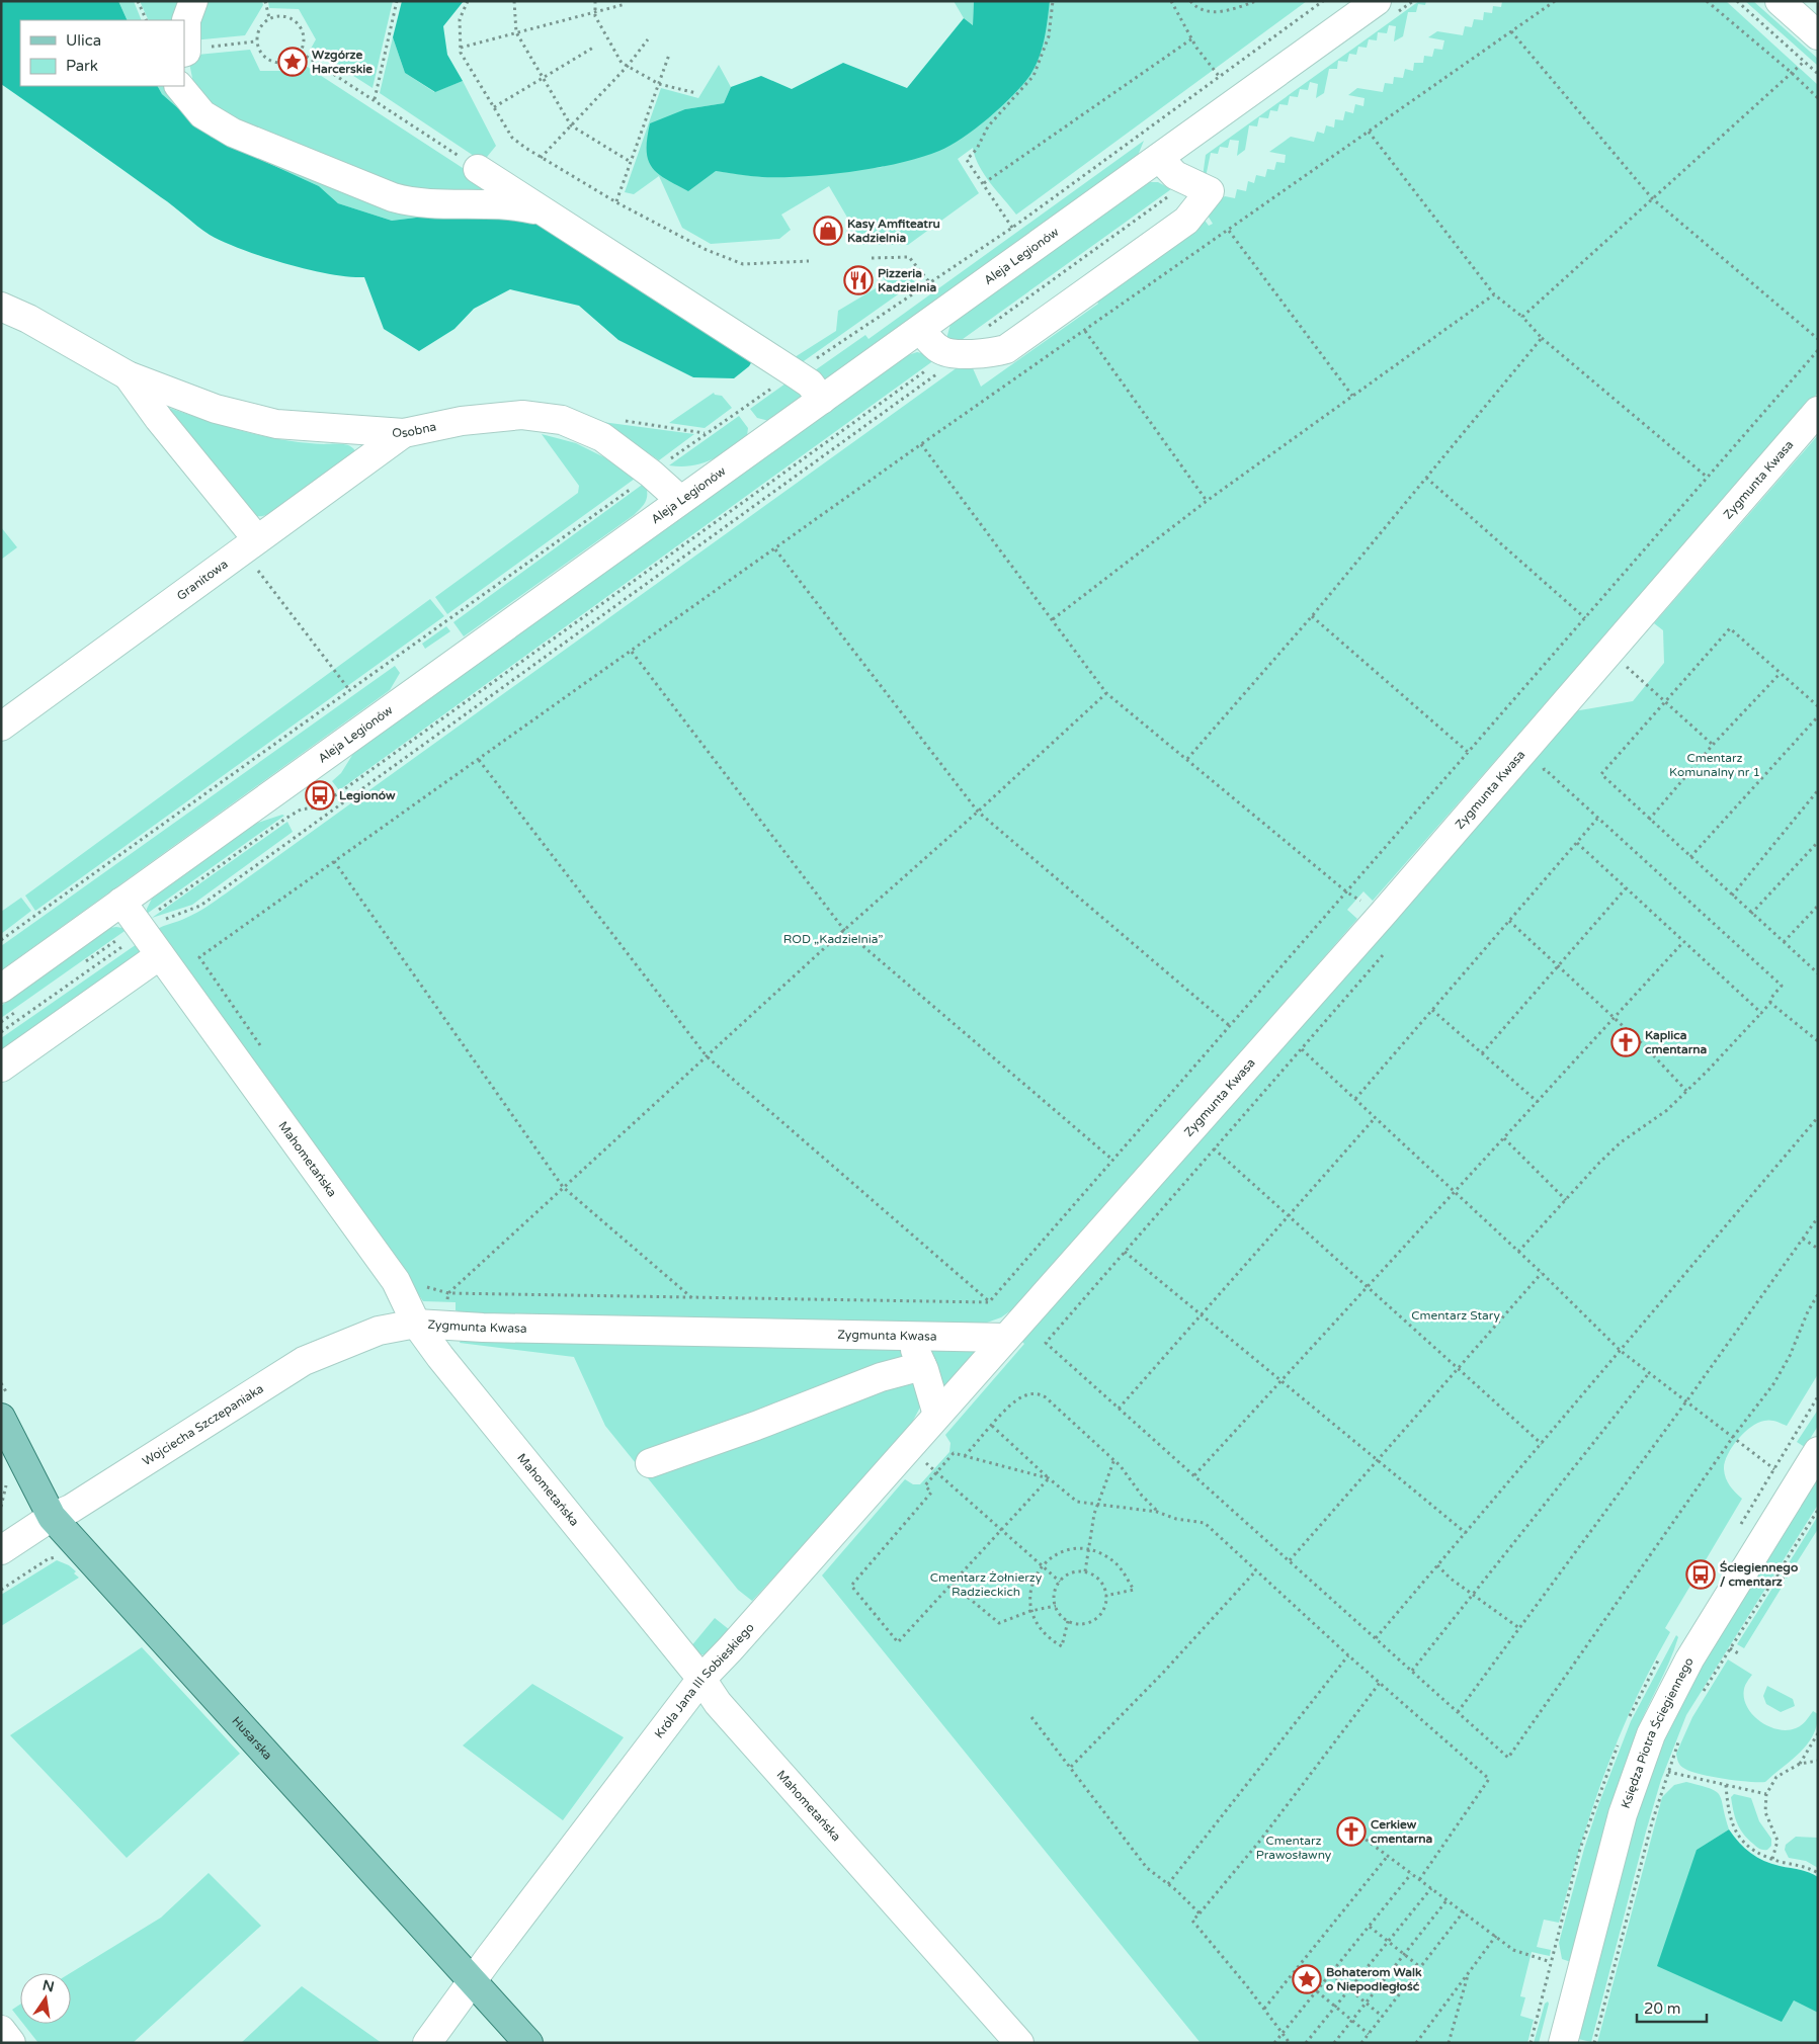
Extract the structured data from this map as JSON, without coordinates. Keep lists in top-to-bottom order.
{
  "streets": {
    "main road": ["Husarska"],
    "street": [
      "Aleja Legionów",
      "Osobna",
      "Zygmunta Kwasa",
      "Granitowa",
      "Mahometańska",
      "Wojciecha Szczepaniaka",
      "Króla Jana III Sobieskiego",
      "Księdza Piotra Ściegiennego"
    ]
  },
  "crossings": [
    ["Aleja Legionów", "Osobna"],
    ["Aleja Legionów", "Mahometańska"],
    ["Osobna", "Granitowa"],
    ["Zygmunta Kwasa", "Mahometańska"],
    ["Zygmunta Kwasa", "Wojciecha Szczepaniaka"],
    ["Zygmunta Kwasa", "Króla Jana III Sobieskiego"],
    ["Mahometańska", "Wojciecha Szczepaniaka"],
    ["Mahometańska", "Króla Jana III Sobieskiego"],
    ["Wojciecha Szczepaniaka", "Husarska"],
    ["Króla Jana III Sobieskiego", "Husarska"]
  ],
  "parks": [
    "Cmentarz Komunalny nr 1",
    "ROD „Kadzielnia”",
    "Cmentarz Stary",
    "Cmentarz Żołnierzy Radzieckich",
    "Cmentarz Prawosławny"
  ],
  "places": {
    "place": ["Wzgórze Harcerskie", "Bohaterom Walk o Niepodległość"],
    "shop": ["Kasy Amfiteatru Kadzielnia"],
    "restaurant": ["Pizzeria Kadzielnia"],
    "bus stop": ["Legionów", "Ściegiennego / cmentarz"],
    "church": ["Kaplica cmentarna", "Cerkiew cmentarna"]
  },
  "legend": ["Ulica", "Park"],
  "scale_bar": "20 m",
  "north": "top"
}
